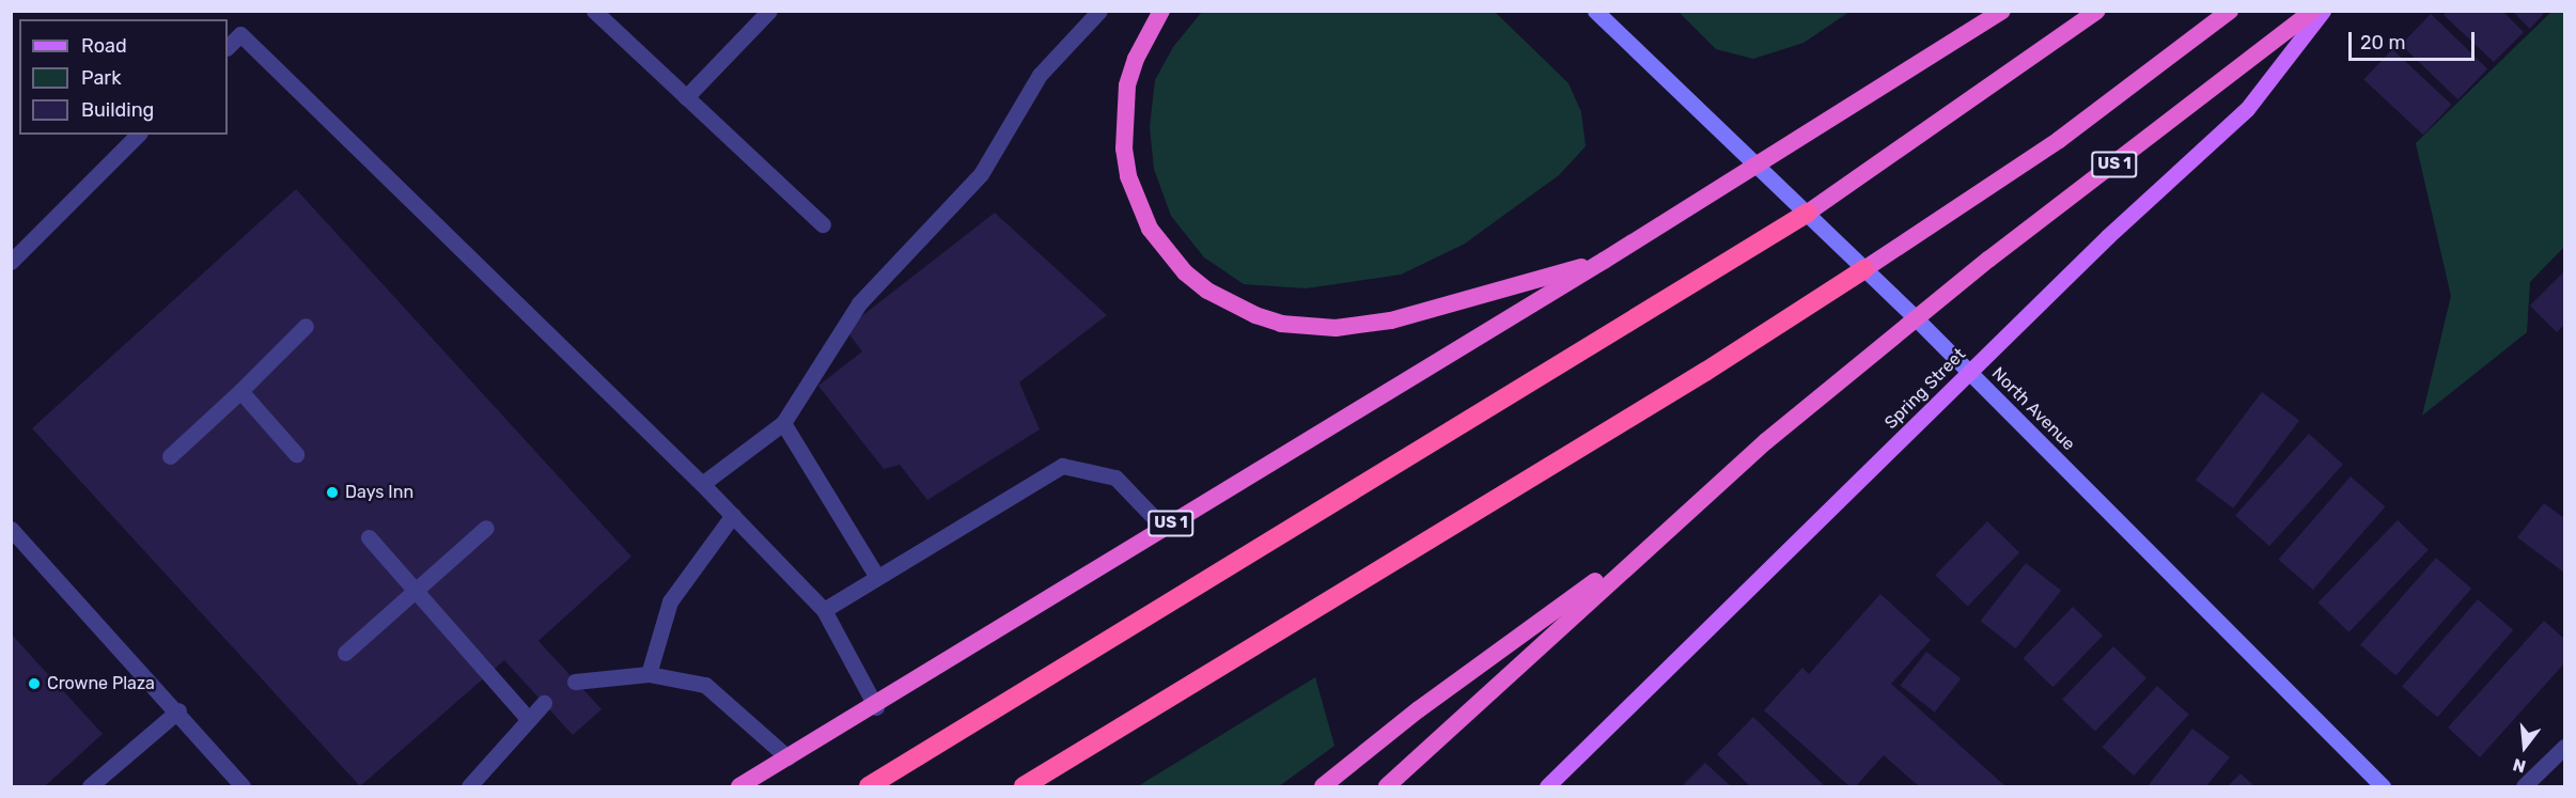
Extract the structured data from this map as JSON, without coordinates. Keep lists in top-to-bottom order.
{
  "streets": {
    "highway": ["US 1"],
    "main road": ["Spring Street", "North Avenue"]
  },
  "crossings": [
    ["US 1", "North Avenue"],
    ["Spring Street", "North Avenue"]
  ],
  "places": ["Days Inn", "Crowne Plaza"],
  "legend": ["Road", "Park", "Building"],
  "scale_bar": "20 m",
  "north": "bottom"
}
